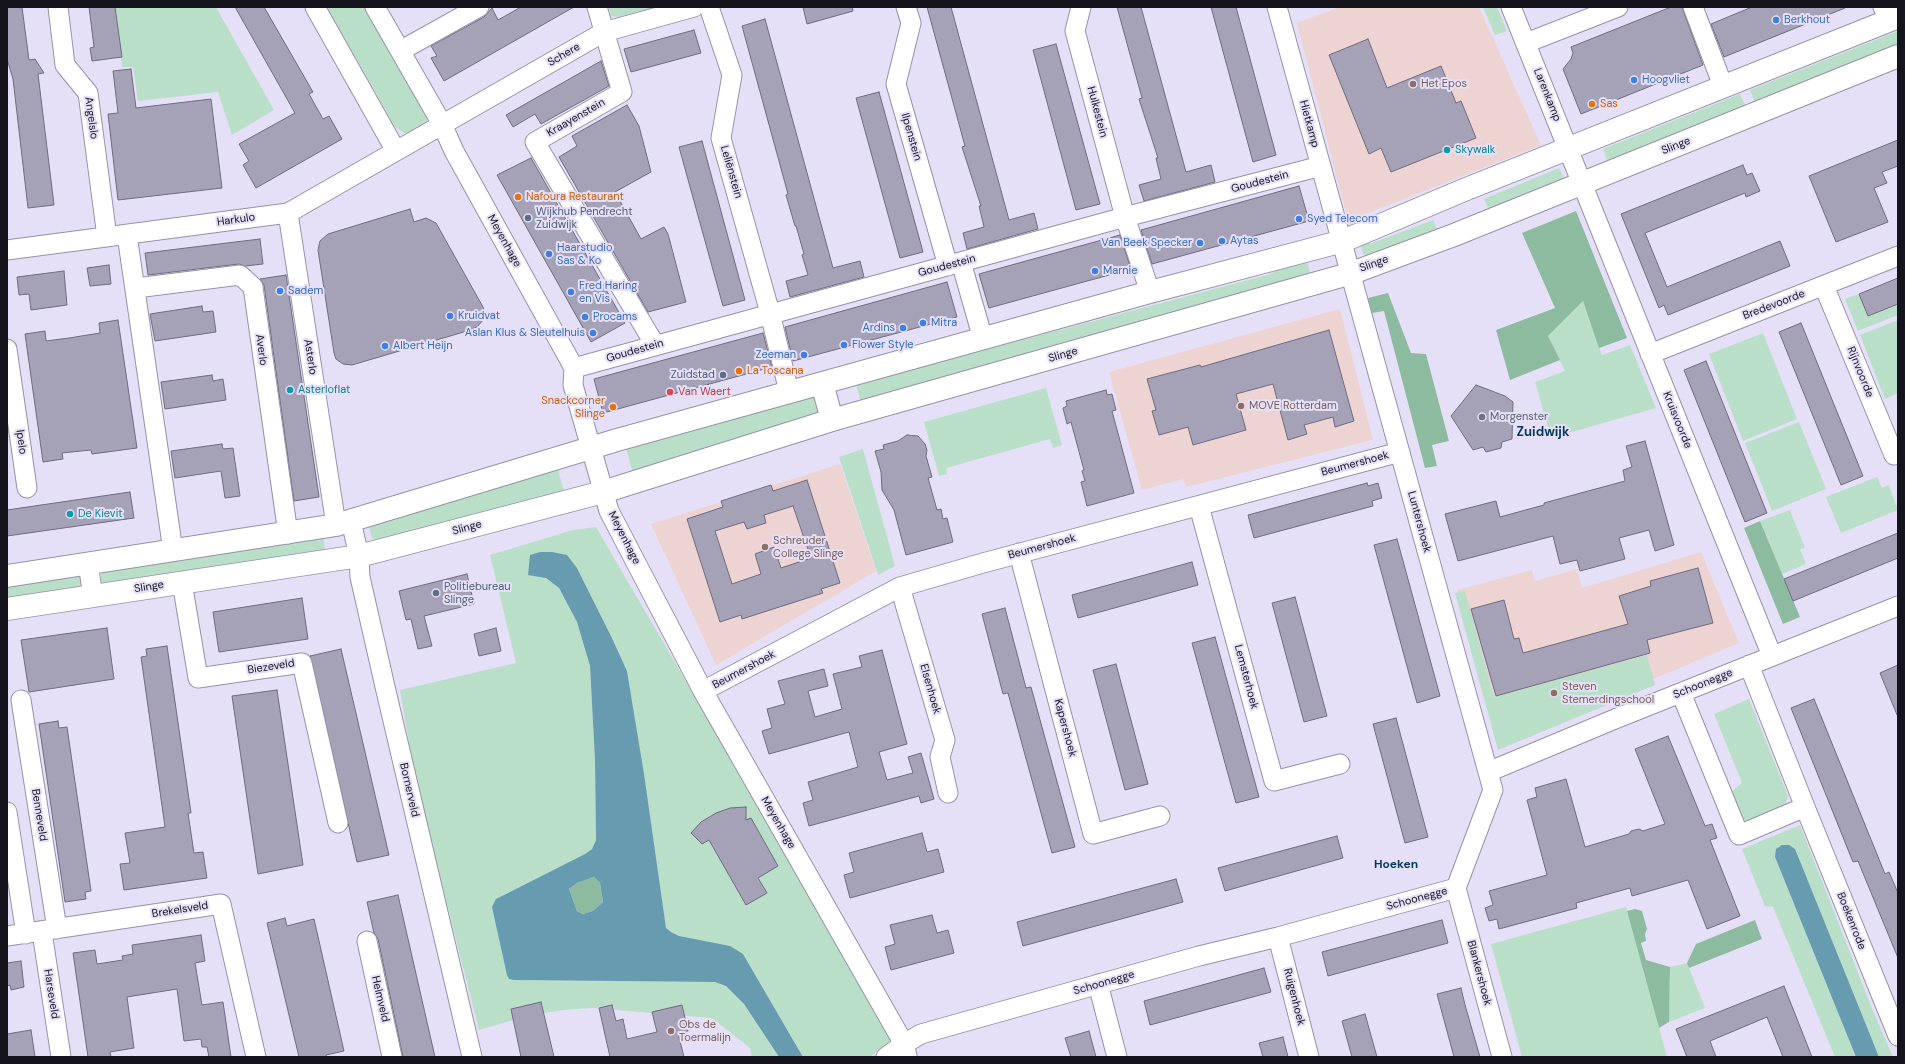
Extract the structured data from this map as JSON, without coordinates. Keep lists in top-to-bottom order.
{
  "streets": {
    "main road": ["Slinge"],
    "street": [
      "Schere",
      "Larenkamp",
      "Hulkestein",
      "Angelslo",
      "Kraayenstein",
      "Hietkamp",
      "Ilpenstein",
      "Leliënstein",
      "Goudestein",
      "Harkulo",
      "Meyenhage",
      "Bredevoorde",
      "Averlo",
      "Asterlo",
      "Rijnvoorde",
      "Kruisvoorde",
      "Ipelo",
      "Beumershoek",
      "Luntershoek",
      "Biezeveld",
      "Lemsterhoek",
      "Schoonegge",
      "Elsenhoek",
      "Kapershoek",
      "Bornerveld",
      "Benneveld",
      "Brekelsveld",
      "Boekenrode",
      "Blankershoek",
      "Harseveld",
      "Ruigenhoek",
      "Helmveld"
    ]
  },
  "crossings": [
    ["Schere", "Kraayenstein"],
    ["Schere", "Harkulo"],
    ["Schere", "Meyenhage"],
    ["Larenkamp", "Slinge"],
    ["Larenkamp", "Kruisvoorde"],
    ["Hulkestein", "Goudestein"],
    ["Angelslo", "Harkulo"],
    ["Kraayenstein", "Goudestein"],
    ["Hietkamp", "Slinge"],
    ["Hietkamp", "Goudestein"],
    ["Hietkamp", "Luntershoek"],
    ["Ilpenstein", "Goudestein"],
    ["Slinge", "Meyenhage"],
    ["Slinge", "Kruisvoorde"],
    ["Slinge", "Luntershoek"],
    ["Slinge", "Biezeveld"],
    ["Slinge", "Bornerveld"],
    ["Leliënstein", "Goudestein"],
    ["Goudestein", "Meyenhage"],
    ["Harkulo", "Meyenhage"],
    ["Harkulo", "Asterlo"],
    ["Meyenhage", "Beumershoek"],
    ["Meyenhage", "Schoonegge"],
    ["Bredevoorde", "Rijnvoorde"],
    ["Bredevoorde", "Kruisvoorde"],
    ["Asterlo", "Bornerveld"],
    ["Kruisvoorde", "Schoonegge"],
    ["Beumershoek", "Luntershoek"],
    ["Beumershoek", "Lemsterhoek"],
    ["Beumershoek", "Elsenhoek"],
    ["Beumershoek", "Kapershoek"],
    ["Luntershoek", "Schoonegge"],
    ["Schoonegge", "Boekenrode"],
    ["Schoonegge", "Blankershoek"],
    ["Schoonegge", "Ruigenhoek"],
    ["Benneveld", "Brekelsveld"],
    ["Benneveld", "Harseveld"],
    ["Brekelsveld", "Harseveld"]
  ],
  "districts": ["Zuidwijk", "Hoeken"],
  "places": [
    "Berkhout",
    "Hoogvliet",
    "Het Epos",
    "Sas",
    "Skywalk",
    "Nafoura Restaurant",
    "Wijkhub Pendrecht Zuidwijk",
    "Syed Telecom",
    "Aytas",
    "Van Beek Specker",
    "Haarstudio Sas & Ko",
    "Marnie",
    "Sadem",
    "Fred Haring en Vis",
    "Kruidvat",
    "Procams",
    "Mitra",
    "Ardins",
    "Aslan Klus & Sleutelhuis",
    "Flower Style",
    "Albert Heijn",
    "Zeeman",
    "La Toscana",
    "Zuidstad",
    "Asterloflat",
    "Van Waert",
    "MOVE Rotterdam",
    "Snackcorner Slinge",
    "Morgenster",
    "De Kievit",
    "Schreuder College Slinge",
    "Politiebureau Slinge",
    "Steven Stemerdingschool",
    "Obs de Toermalijn"
  ]
}
